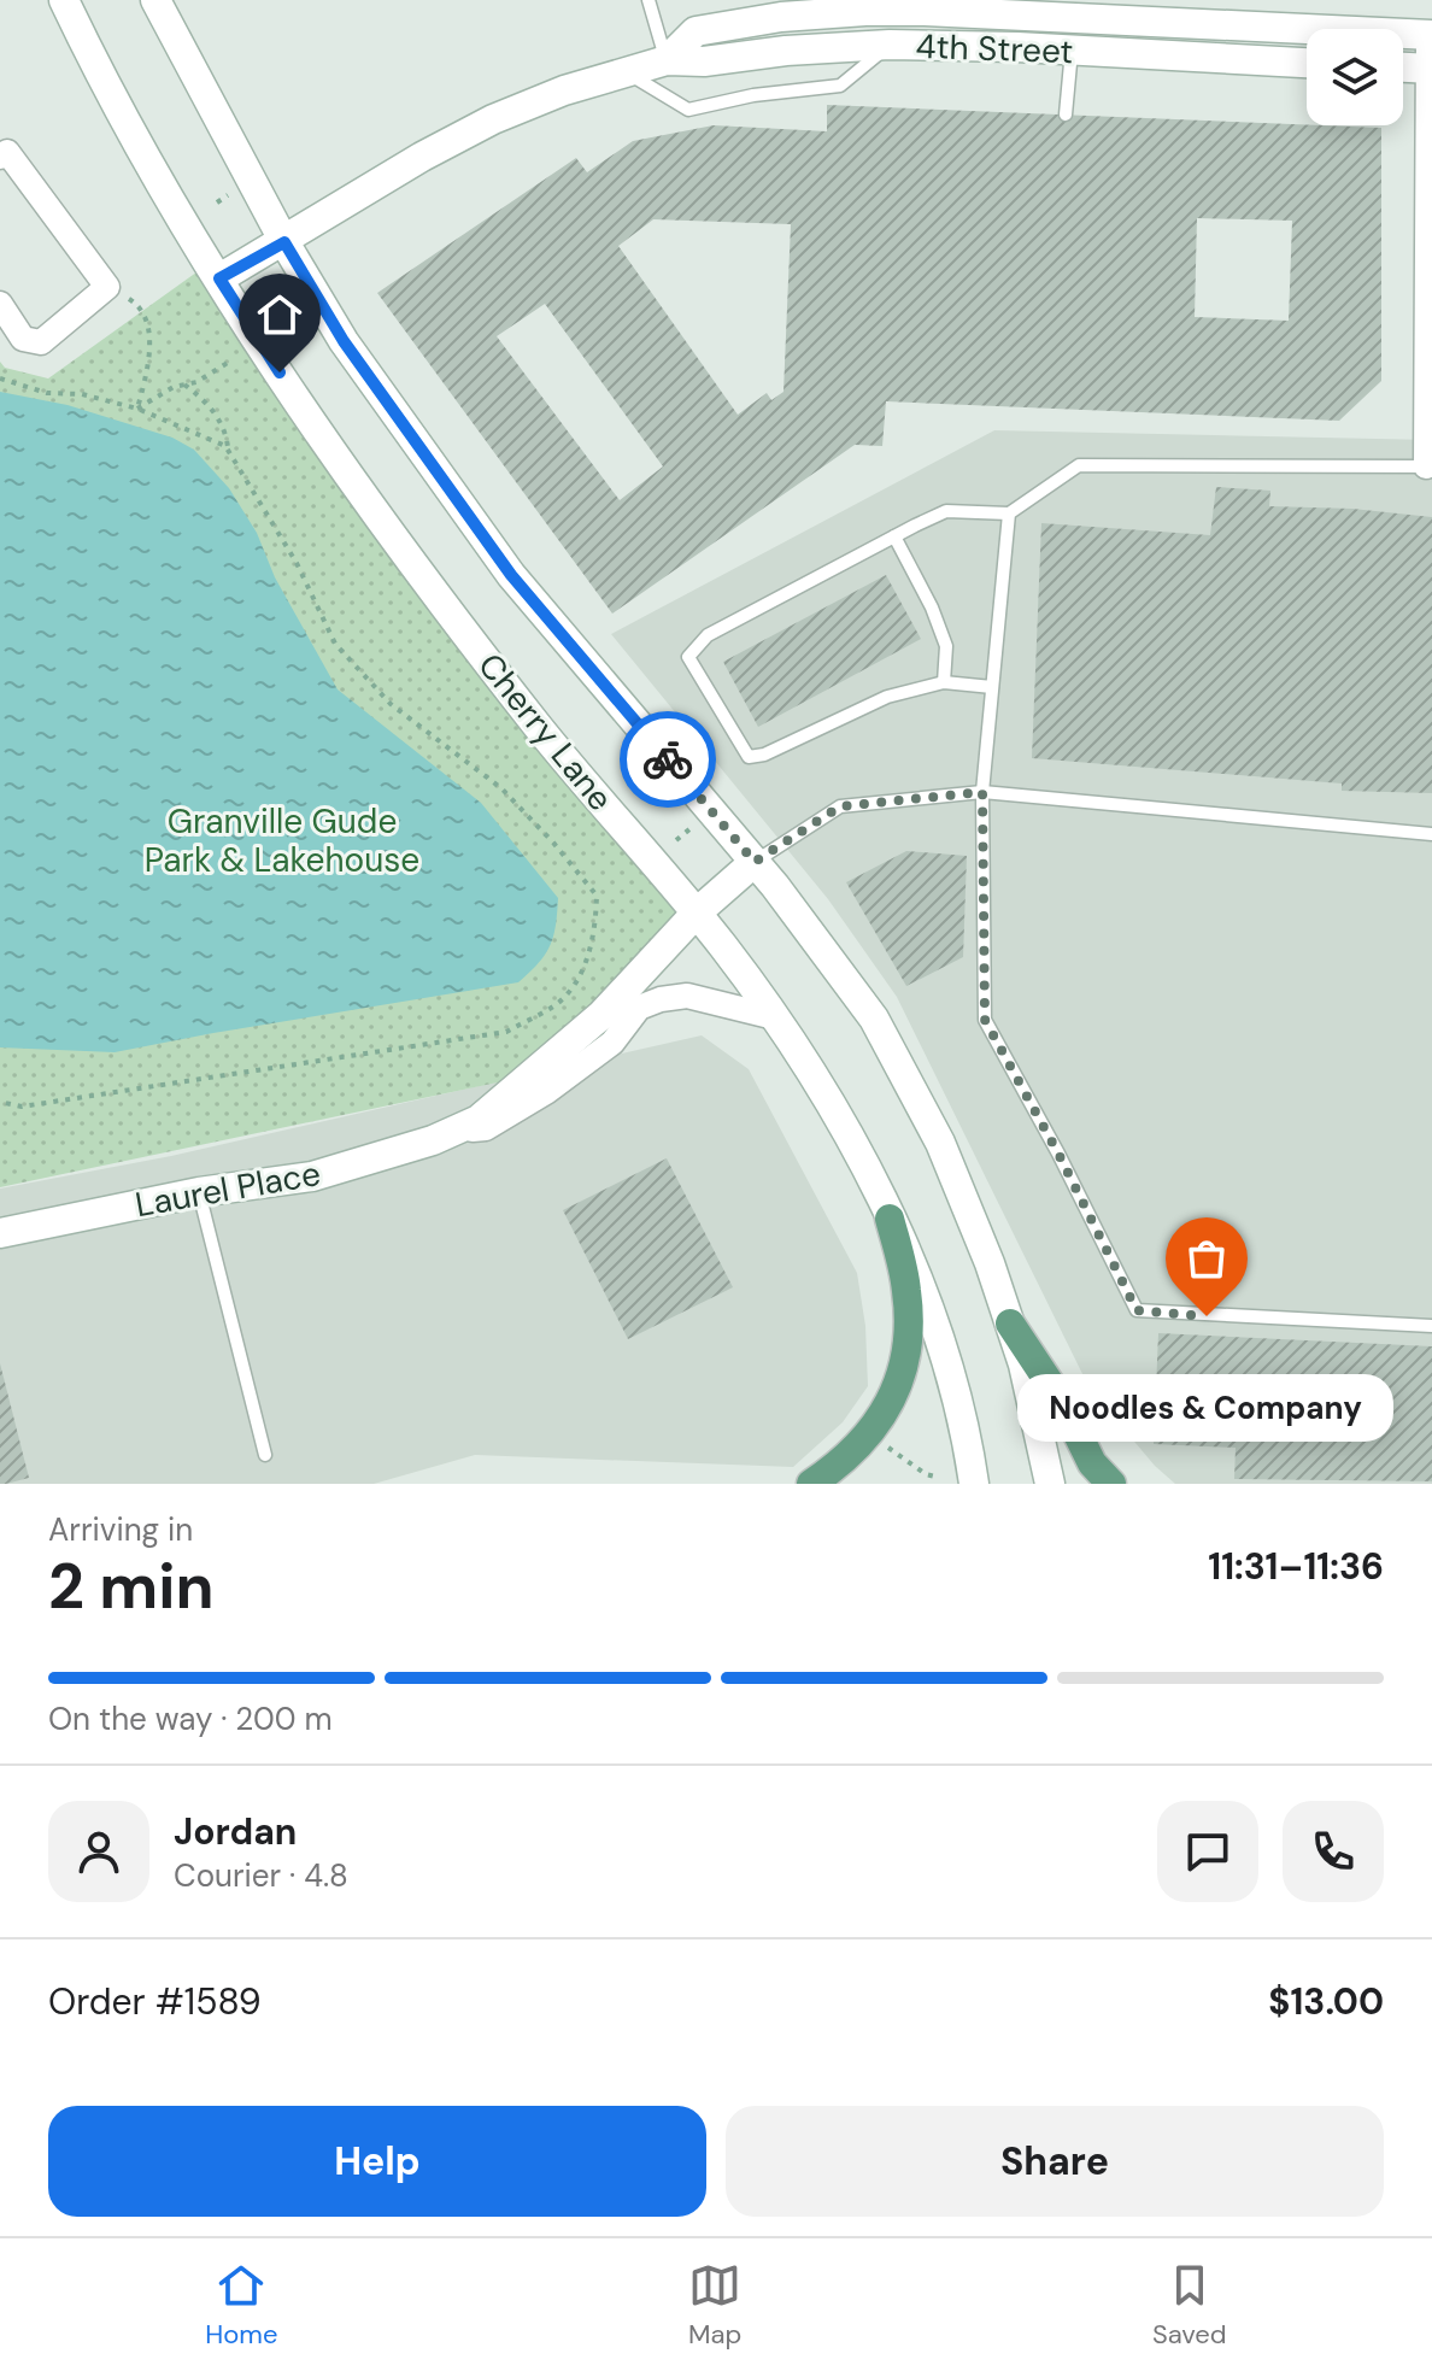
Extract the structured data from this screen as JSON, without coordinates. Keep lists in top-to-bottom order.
{
  "streets": {
    "main road": ["4th Street", "Cherry Lane", "Laurel Place"]
  },
  "crossings": [
    ["4th Street", "Cherry Lane"],
    ["Cherry Lane", "Laurel Place"]
  ],
  "parks": ["Granville Gude Park & Lakehouse"],
  "places": ["Noodles & Company"],
  "page": {
    "bubble": "Noodles & Company",
    "heading": ["2 min", "Arriving in", "11:31–11:36"],
    "panel": [
      "Jordan",
      "Courier · 4.8",
      "Order #1589",
      "$13.00"
    ],
    "bar": "On the way · 200 m",
    "buttons": ["Help", "Share"],
    "tabs": ["Home", "Map", "Saved"]
  }
}
